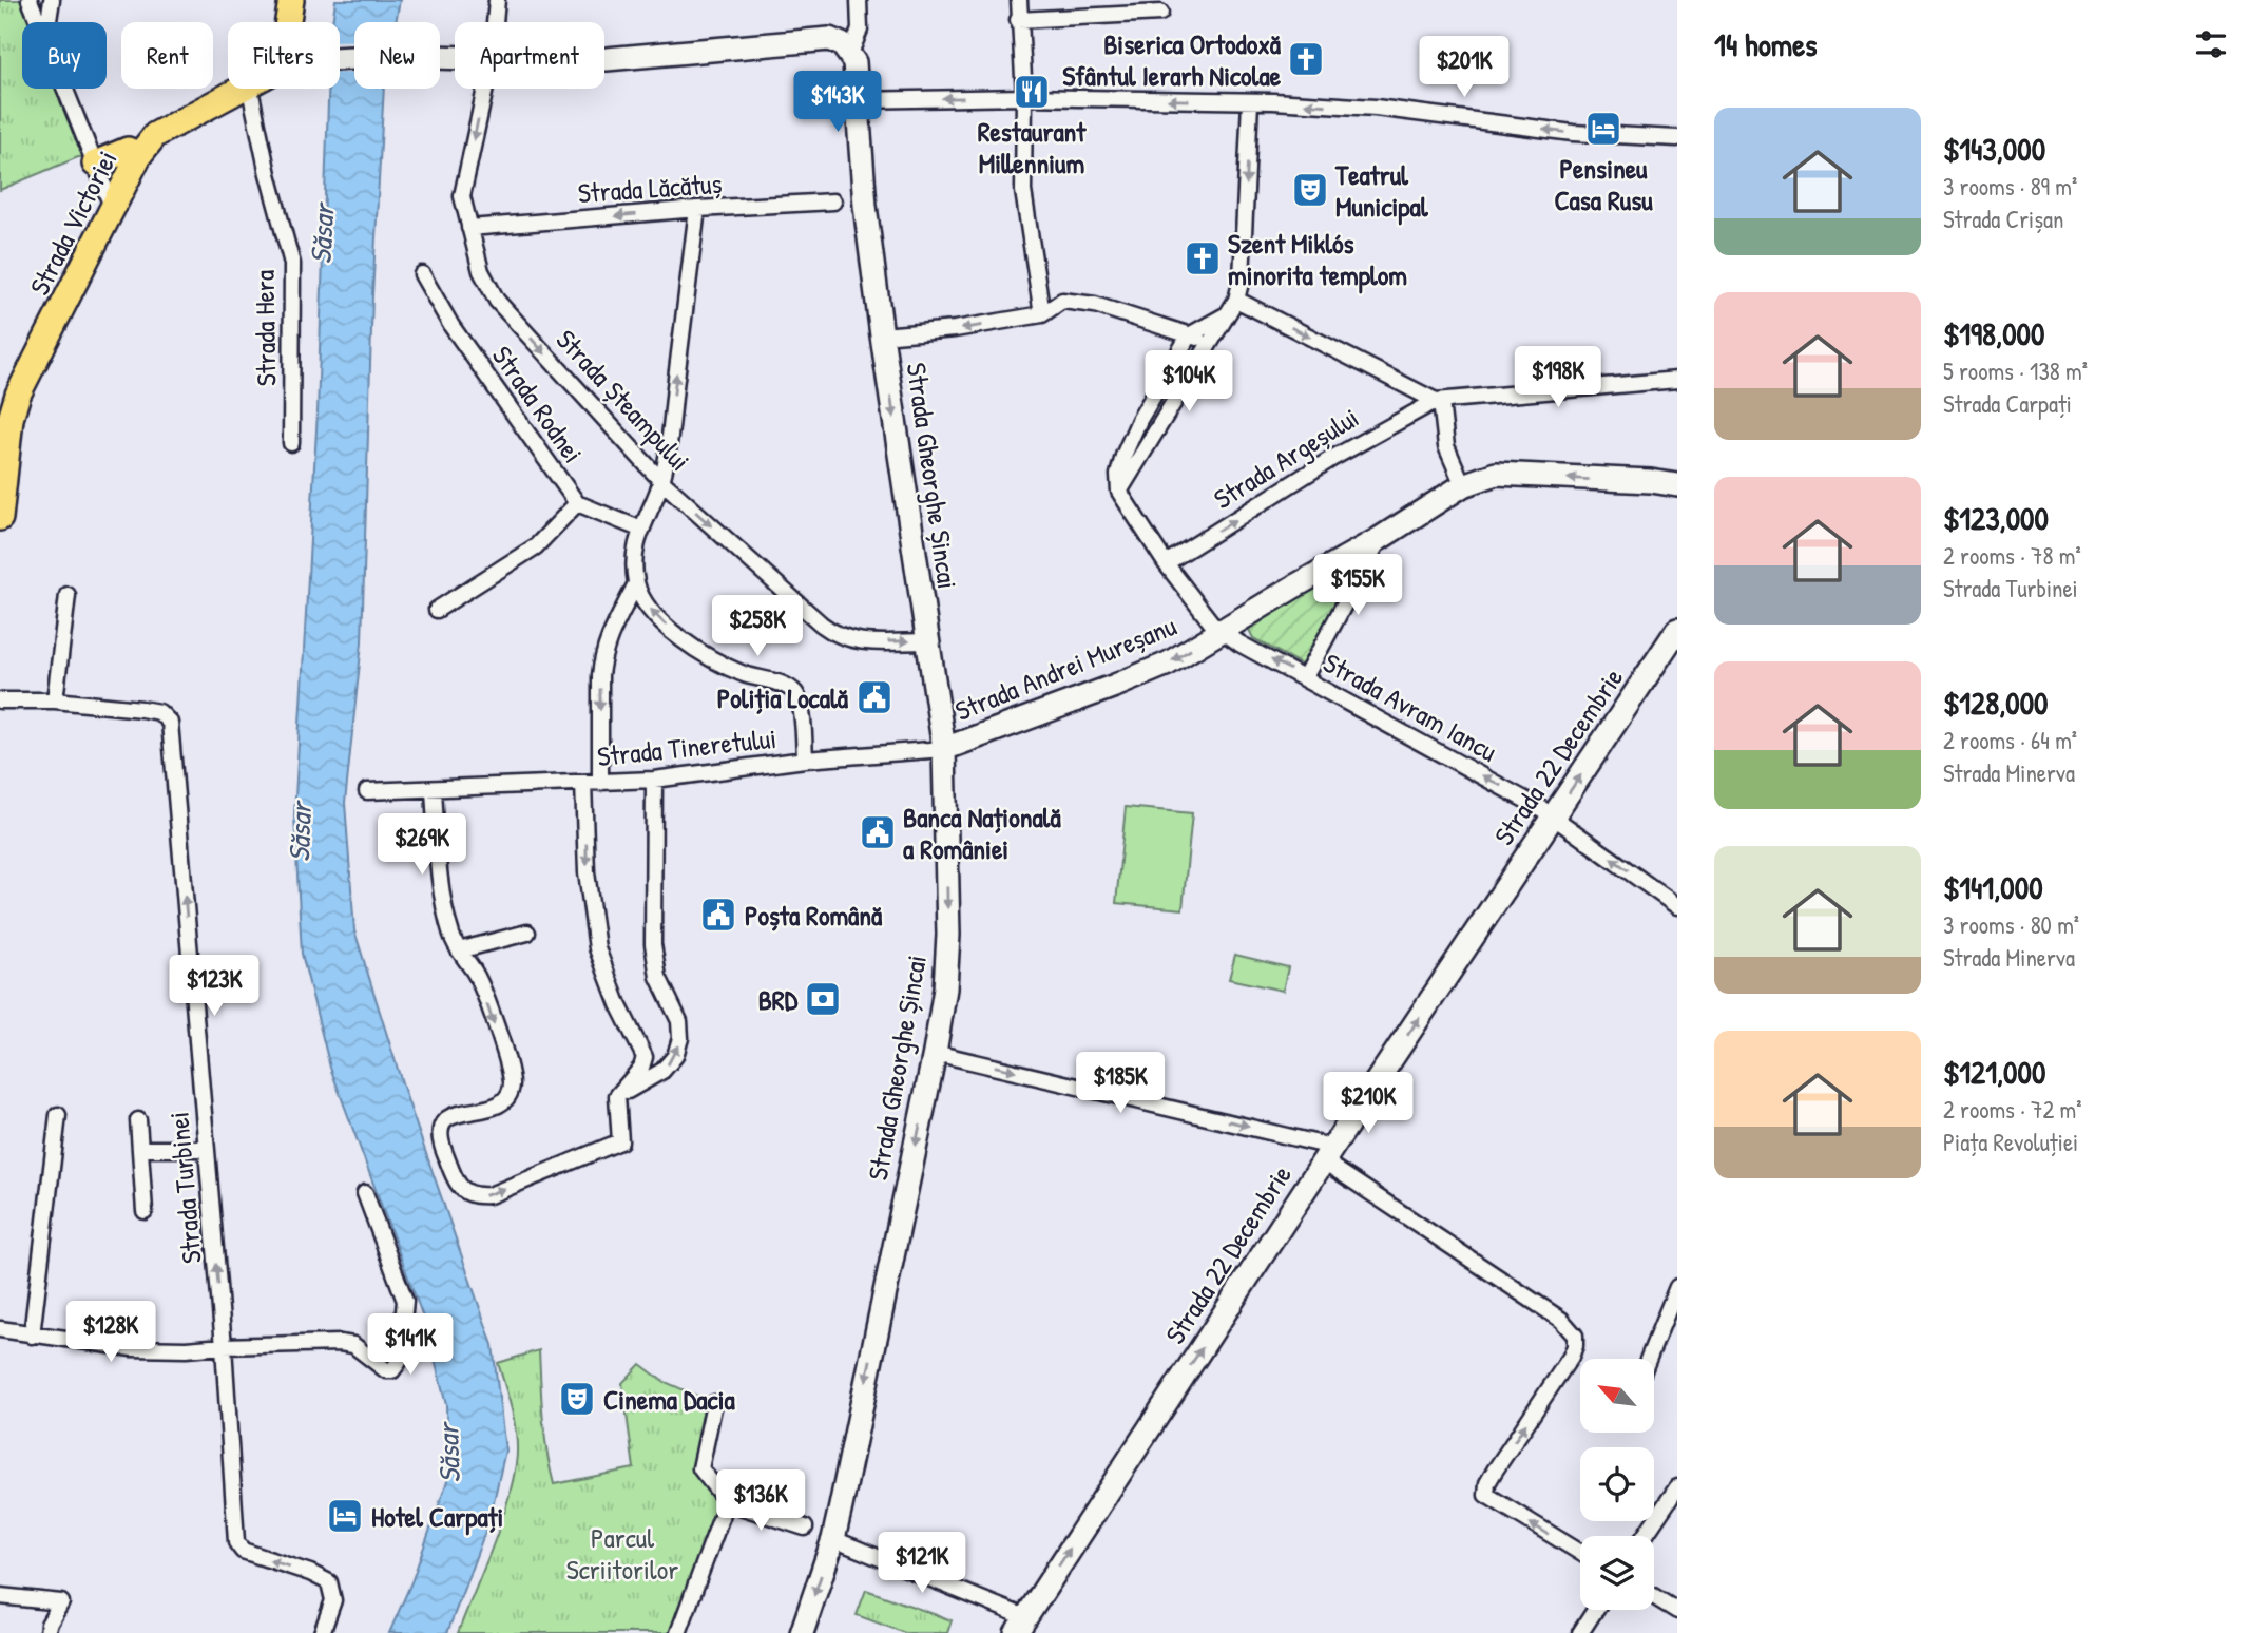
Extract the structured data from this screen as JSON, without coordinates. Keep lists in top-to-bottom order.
{
  "streets": {
    "main road": [
      "Strada Victoriei",
      "Strada Gheorghe Șincai",
      "Strada Andrei Mureșanu",
      "Strada 22 Decembrie"
    ],
    "street": [
      "Strada Lăcătuș",
      "Strada Hera",
      "Strada Șteampului",
      "Strada Rodnei",
      "Strada Argeșului",
      "Strada Avram Iancu",
      "Strada Tineretului",
      "Strada Turbinei"
    ]
  },
  "crossings": [
    ["Strada Lăcătuș", "Strada Șteampului"],
    ["Strada Șteampului", "Strada Gheorghe Șincai"],
    ["Strada Argeșului", "Strada Avram Iancu"],
    ["Strada Gheorghe Șincai", "Strada Andrei Mureșanu"],
    ["Strada Gheorghe Șincai", "Strada Tineretului"],
    ["Strada Andrei Mureșanu", "Strada Avram Iancu"],
    ["Strada Andrei Mureșanu", "Strada Tineretului"],
    ["Strada Avram Iancu", "Strada 22 Decembrie"]
  ],
  "one_way": [
    "Strada Lăcătuș",
    "Strada Argeșului",
    "Strada Gheorghe Șincai",
    "Strada Andrei Mureșanu",
    "Strada Avram Iancu",
    "Strada 22 Decembrie",
    "Strada Turbinei"
  ],
  "water": ["Săsar"],
  "parks": ["Parcul Scriitorilor"],
  "places": {
    "church": ["Biserica Ortodoxă Sfântul Ierarh Nicolae", "Szent Miklós minorita templom"],
    "restaurant": ["Restaurant Millennium"],
    "hotel": ["Pensineu Casa Rusu", "Hotel Carpați"],
    "theatre": ["Teatrul Municipal", "Cinema Dacia"],
    "public building": ["Poliția Locală", "Banca Națională a României", "Poșta Română"],
    "bank": ["BRD"]
  },
  "north": "top left",
  "page": {
    "heading": "14 homes",
    "chip": [
      "Buy",
      "Rent",
      "Filters",
      "New",
      "Apartment"
    ],
    "price": [
      "$201K",
      "$143K",
      "$198K",
      "$104K",
      "$155K",
      "$258K",
      "$269K",
      "$123K",
      "$185K",
      "$210K",
      "$128K",
      "$141K",
      "$136K",
      "$121K"
    ],
    "list": [
      {
        "name": "$143,000",
        "note": "3 rooms · 89 m² · Strada Crișan"
      },
      {
        "name": "$198,000",
        "note": "5 rooms · 138 m² · Strada Carpați"
      },
      {
        "name": "$123,000",
        "note": "2 rooms · 78 m² · Strada Turbinei"
      },
      {
        "name": "$128,000",
        "note": "2 rooms · 64 m² · Strada Minerva"
      },
      {
        "name": "$141,000",
        "note": "3 rooms · 80 m² · Strada Minerva"
      },
      {
        "name": "$121,000",
        "note": "2 rooms · 72 m² · Piața Revoluției"
      }
    ]
  }
}
